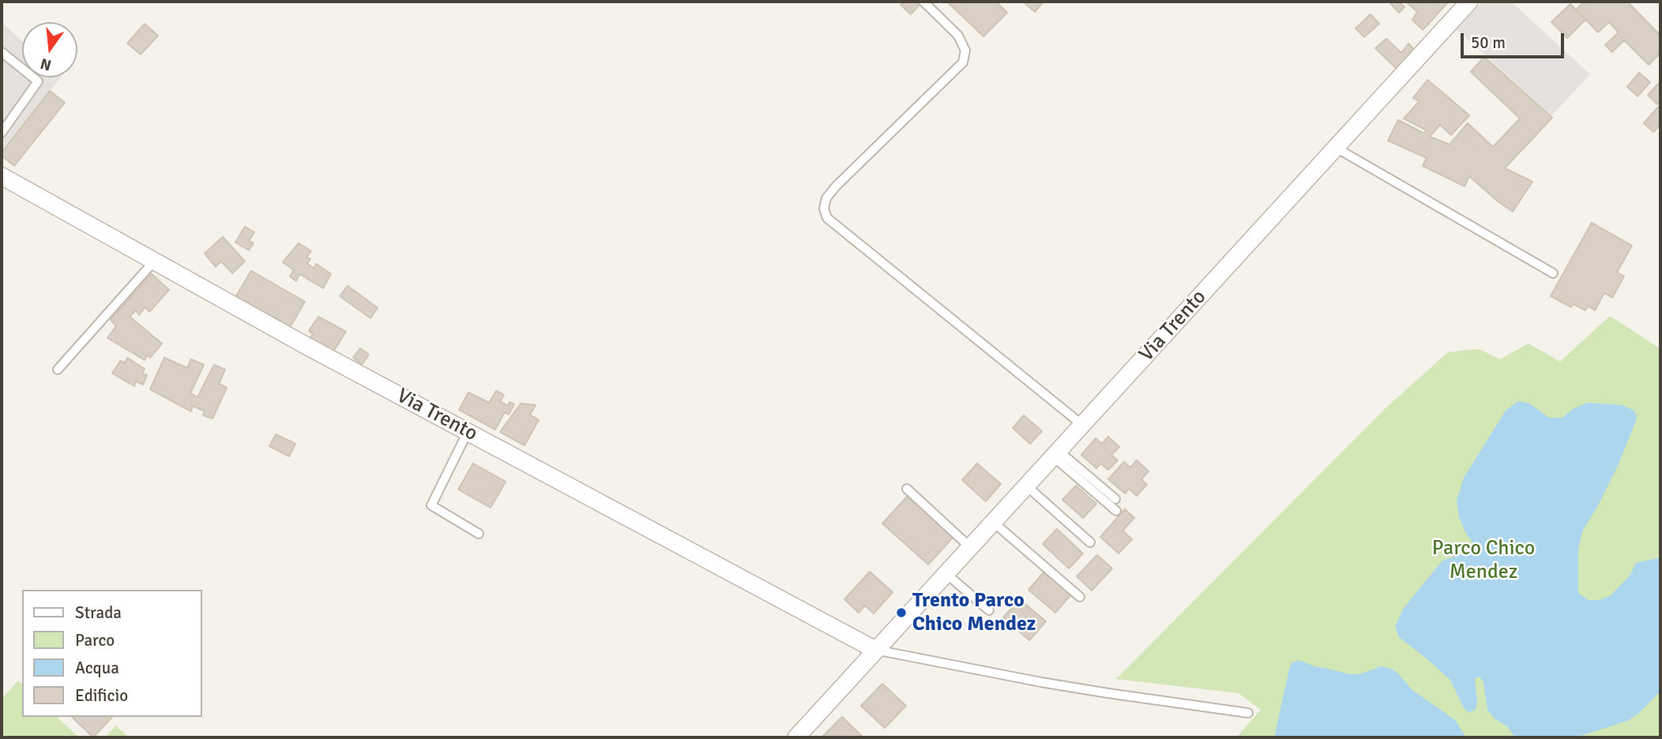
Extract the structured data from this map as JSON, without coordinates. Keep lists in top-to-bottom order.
{
  "streets": {
    "street": ["Via Trento"]
  },
  "parks": ["Parco Chico Mendez"],
  "places": ["Trento Parco Chico Mendez"],
  "legend": [
    "Strada",
    "Parco",
    "Acqua",
    "Edificio"
  ],
  "scale_bar": "50 m",
  "north": "bottom"
}
